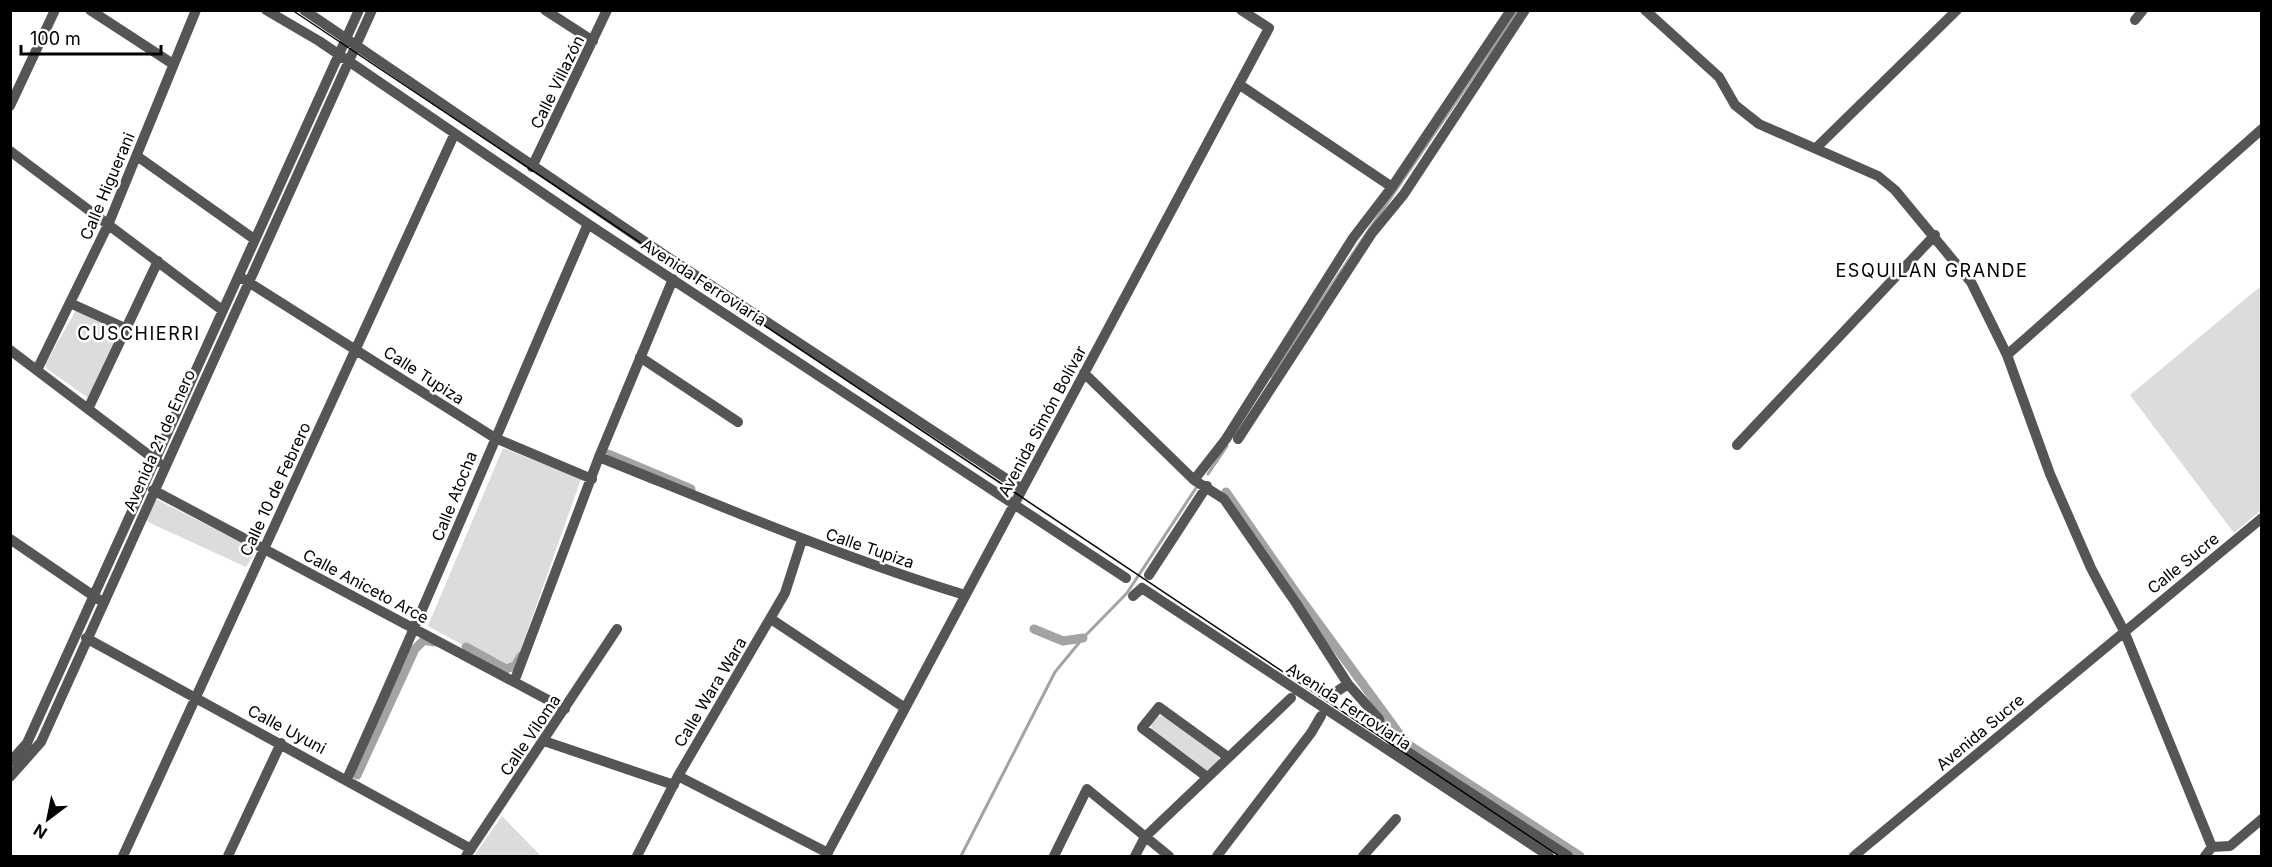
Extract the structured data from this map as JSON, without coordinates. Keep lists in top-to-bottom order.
{
  "streets": {
    "street": [
      "Calle Villazón",
      "Calle Higuerani",
      "Avenida Ferroviaria",
      "Calle Tupiza",
      "Avenida Simón Bolívar",
      "Avenida 21 de Enero",
      "Calle 10 de Febrero",
      "Calle Atocha",
      "Calle Sucre",
      "Calle Aniceto Arce",
      "Calle Wara Wara",
      "Calle Uyuni",
      "Avenida Sucre",
      "Calle Viloma"
    ]
  },
  "crossings": [
    ["Calle Villazón", "Avenida Ferroviaria"],
    ["Avenida Ferroviaria", "Avenida Simón Bolívar"],
    ["Avenida Ferroviaria", "Avenida 21 de Enero"],
    ["Avenida Ferroviaria", "Calle 10 de Febrero"],
    ["Avenida Ferroviaria", "Calle Atocha"],
    ["Calle Tupiza", "Avenida Simón Bolívar"],
    ["Calle Tupiza", "Avenida 21 de Enero"],
    ["Calle Tupiza", "Calle 10 de Febrero"],
    ["Calle Tupiza", "Calle Atocha"],
    ["Calle Tupiza", "Calle Wara Wara"],
    ["Avenida 21 de Enero", "Calle Aniceto Arce"],
    ["Avenida 21 de Enero", "Calle Uyuni"],
    ["Calle 10 de Febrero", "Calle Aniceto Arce"],
    ["Calle 10 de Febrero", "Calle Uyuni"],
    ["Calle Atocha", "Calle Aniceto Arce"],
    ["Calle Atocha", "Calle Uyuni"],
    ["Calle Sucre", "Avenida Sucre"],
    ["Calle Aniceto Arce", "Calle Viloma"],
    ["Calle Uyuni", "Calle Viloma"]
  ],
  "districts": ["ESQUILAN GRANDE", "CUSCHIERRI"],
  "scale_bar": "100 m",
  "north": "bottom left"
}
